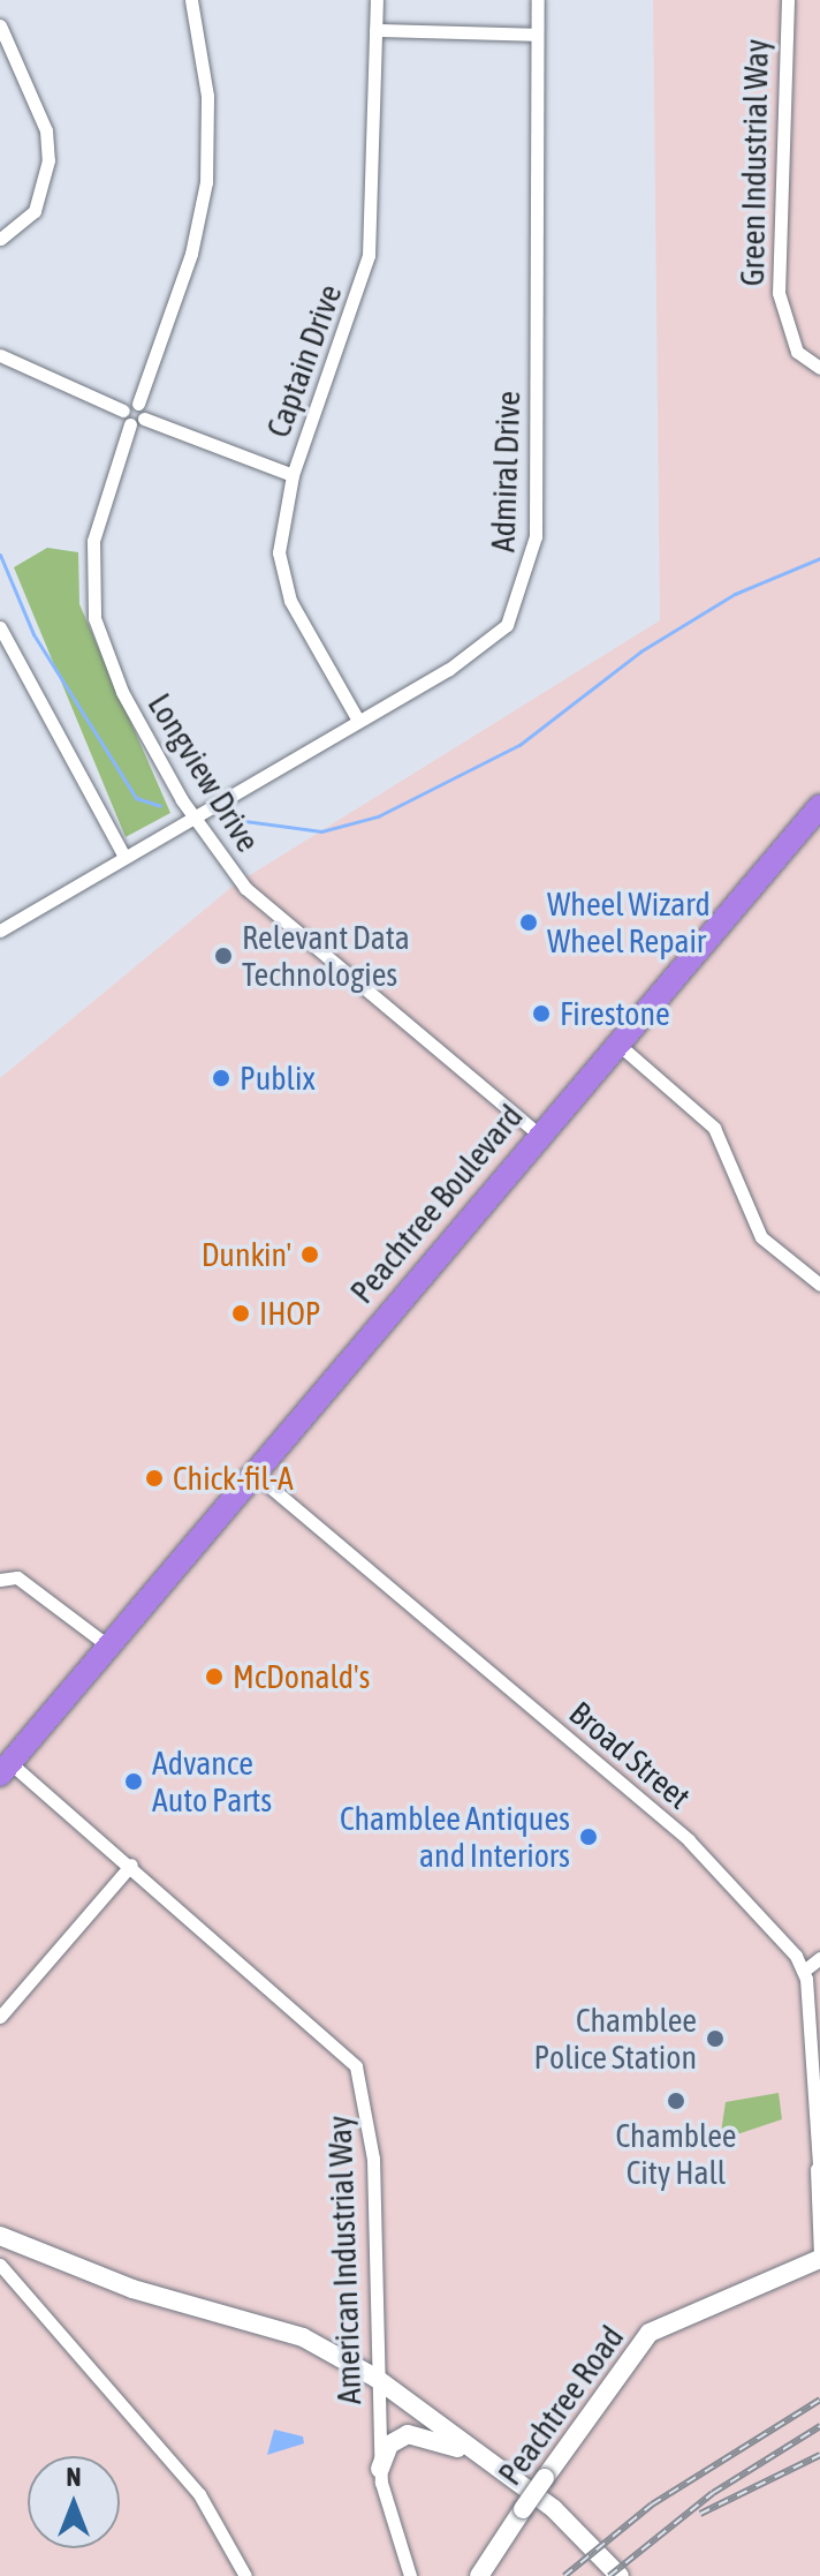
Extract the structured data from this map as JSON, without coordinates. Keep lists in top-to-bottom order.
{
  "streets": {
    "highway": ["Peachtree Boulevard"],
    "street": [
      "Green Industrial Way",
      "Captain Drive",
      "Admiral Drive",
      "Longview Drive",
      "Broad Street",
      "American Industrial Way",
      "Peachtree Road"
    ]
  },
  "crossings": [
    ["Captain Drive", "Admiral Drive"],
    ["Admiral Drive", "Longview Drive"],
    ["Longview Drive", "Peachtree Boulevard"],
    ["Peachtree Boulevard", "Broad Street"],
    ["Peachtree Boulevard", "American Industrial Way"]
  ],
  "places": [
    "Wheel Wizard Wheel Repair",
    "Relevant Data Technologies",
    "Firestone",
    "Publix",
    "Dunkin'",
    "IHOP",
    "Chick-fil-A",
    "McDonald's",
    "Advance Auto Parts",
    "Chamblee Antiques and Interiors",
    "Chamblee Police Station",
    "Chamblee City Hall"
  ],
  "north": "top"
}
